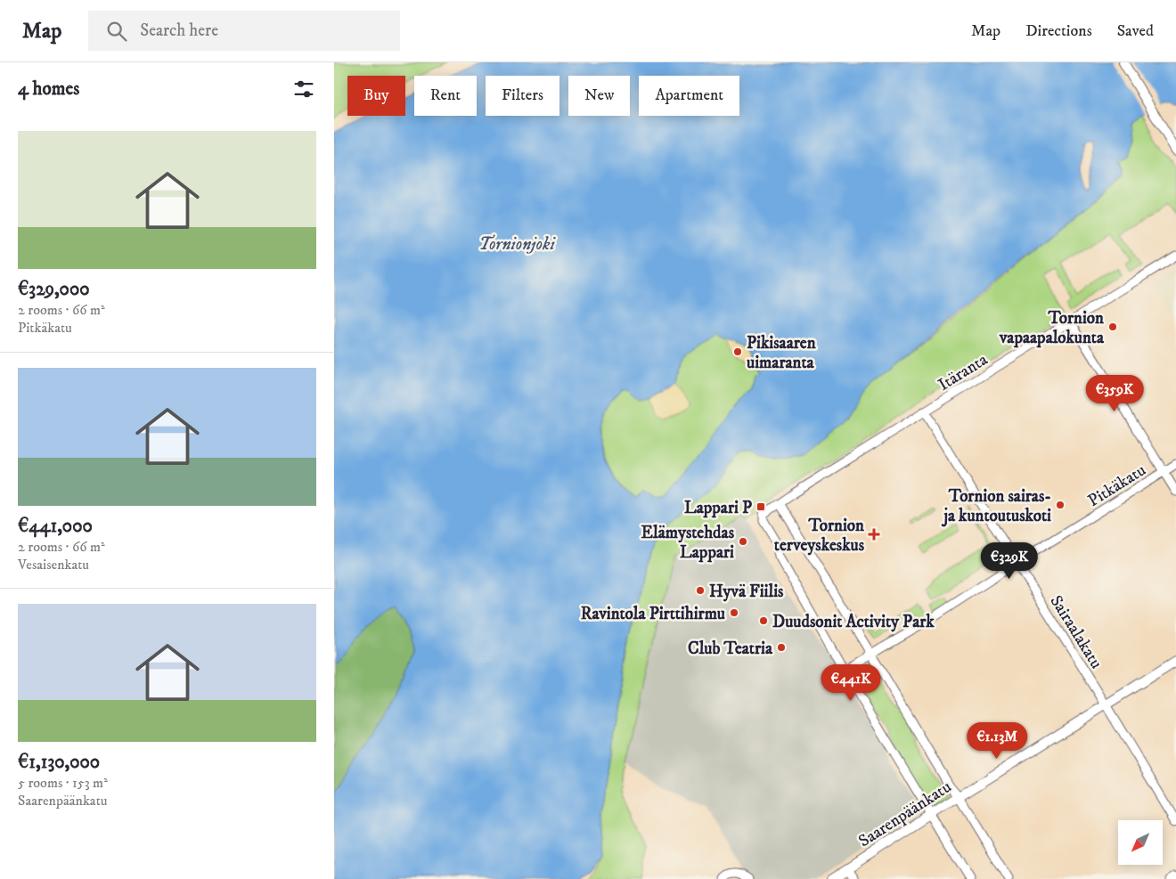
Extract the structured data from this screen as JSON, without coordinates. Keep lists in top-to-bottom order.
{
  "streets": {
    "street": [
      "Itäranta",
      "Pitkäkatu",
      "Sairaalakatu",
      "Saarenpäänkatu"
    ]
  },
  "crossings": [
    ["Itäranta", "Pitkäkatu"],
    ["Itäranta", "Sairaalakatu"],
    ["Pitkäkatu", "Sairaalakatu"],
    ["Sairaalakatu", "Saarenpäänkatu"]
  ],
  "water": ["Tornionjoki"],
  "places": {
    "other": [
      "Tornion vapaapalokunta",
      "Pikisaaren uimaranta",
      "Tornion sairas- ja kuntoutuskoti",
      "Elämystehdas Lappari",
      "Hyvä Fiilis",
      "Ravintola Pirttihirmu",
      "Duudsonit Activity Park",
      "Club Teatria"
    ],
    "transit": ["Lappari P"],
    "health": ["Tornion terveyskeskus"]
  },
  "north": "bottom left",
  "page": {
    "header": "Map",
    "search": "Search here",
    "nav": ["Map", "Directions", "Saved"],
    "heading": "4 homes",
    "chip": [
      "Buy",
      "Rent",
      "Filters",
      "New",
      "Apartment"
    ],
    "list": [
      {
        "name": "€329,000",
        "note": "2 rooms · 66 m² · Pitkäkatu"
      },
      {
        "name": "€441,000",
        "note": "2 rooms · 66 m² · Vesaisenkatu"
      },
      {
        "name": "€1,130,000",
        "note": "5 rooms · 153 m² · Saarenpäänkatu"
      }
    ],
    "price": [
      "€359K",
      "€329K",
      "€441K",
      "€1.13M"
    ]
  }
}
